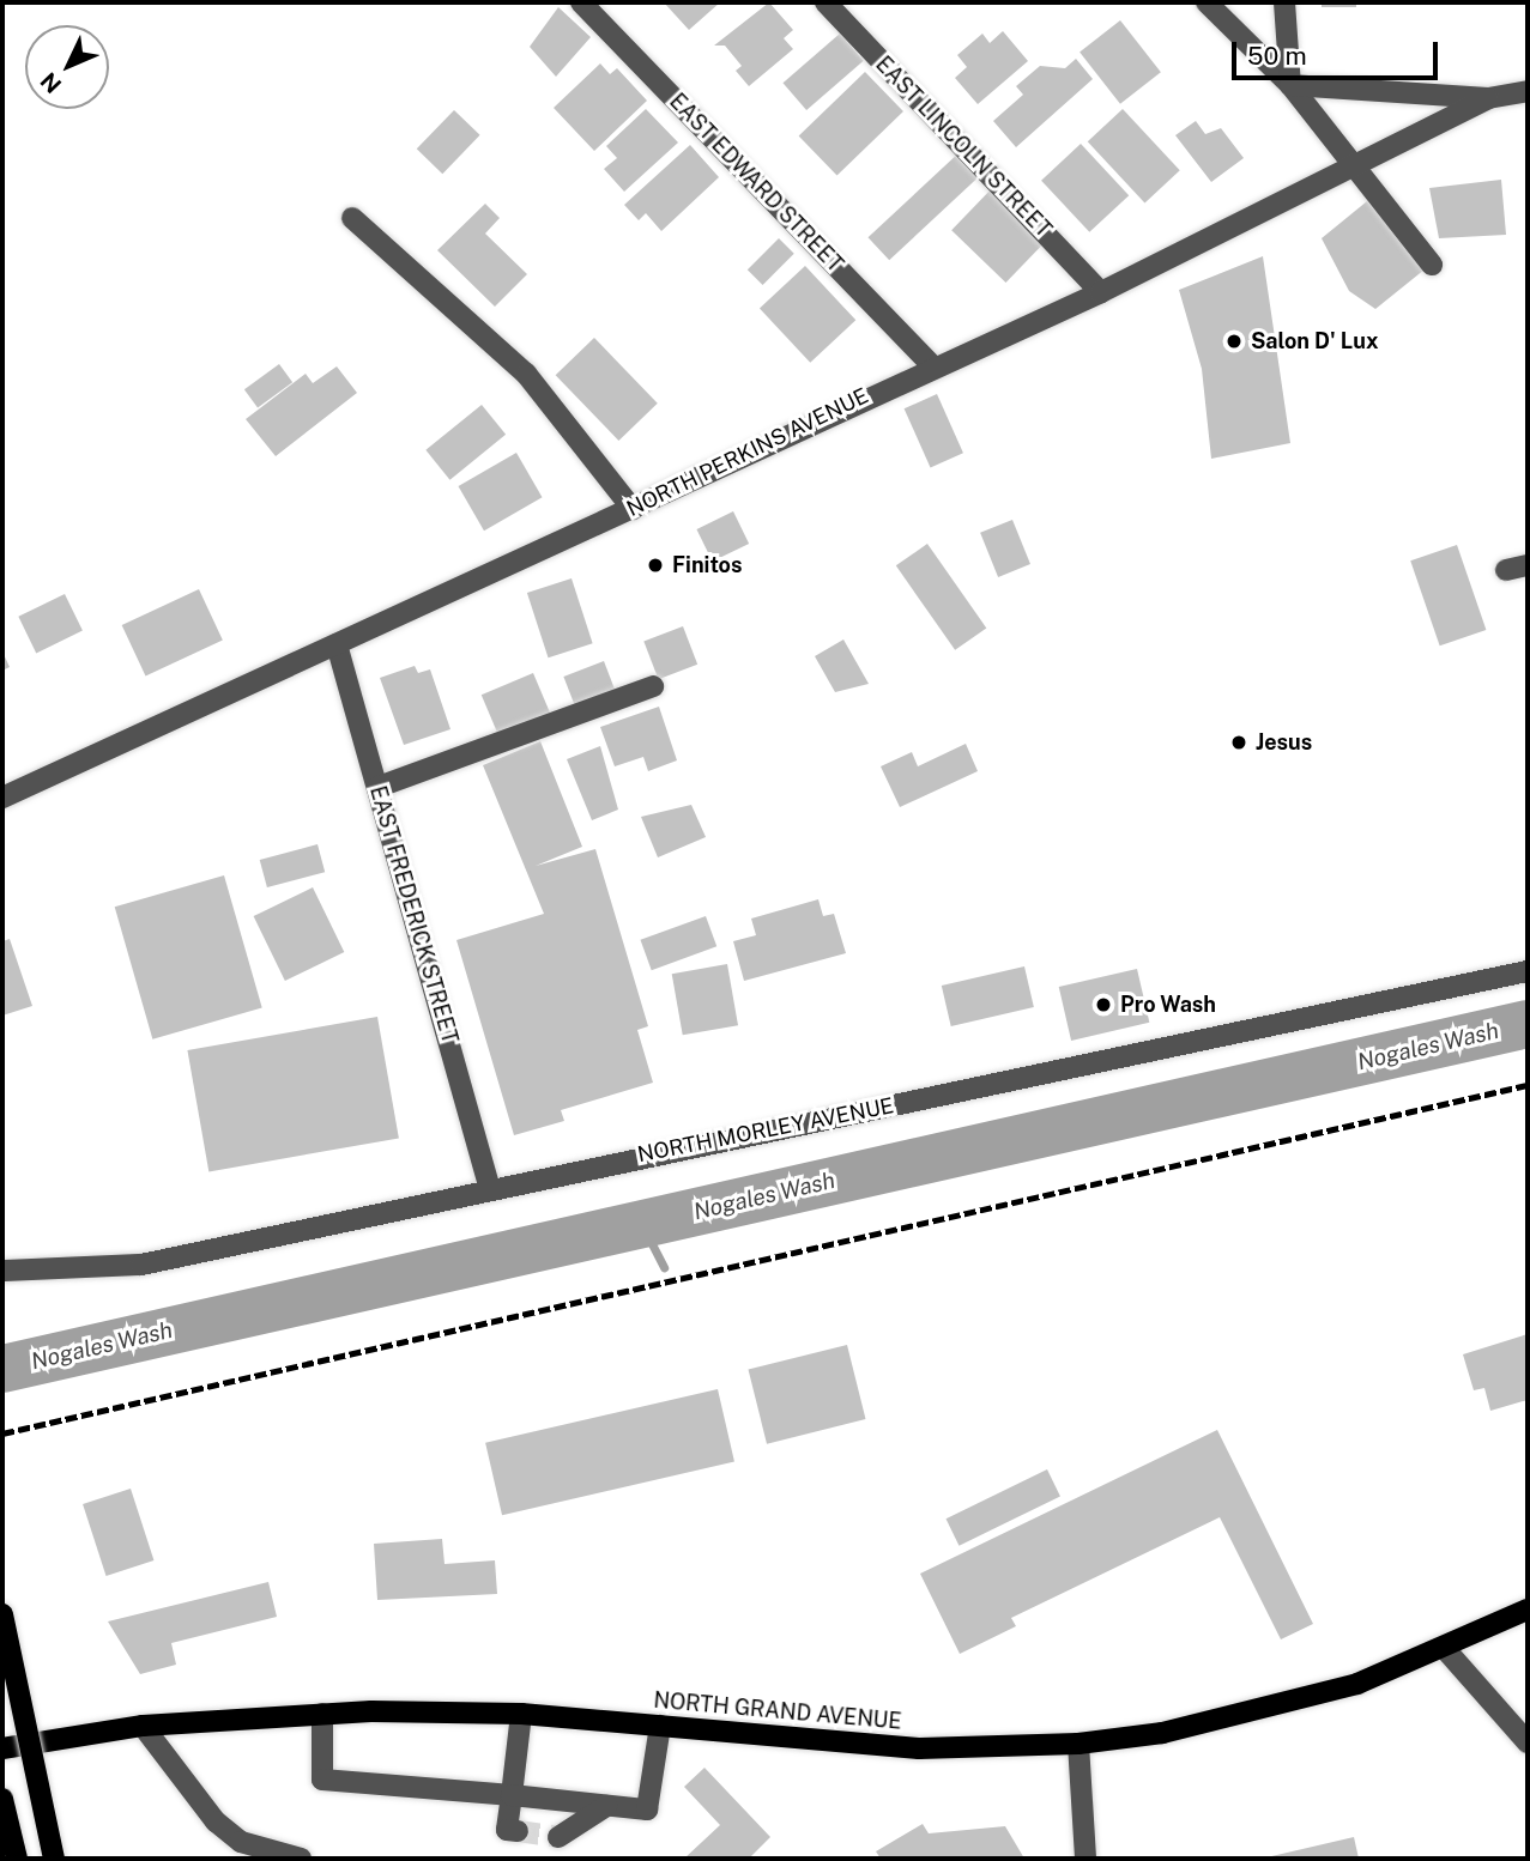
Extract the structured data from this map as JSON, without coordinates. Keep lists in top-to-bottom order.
{
  "streets": {
    "main road": ["NORTH GRAND AVENUE"],
    "street": [
      "EAST LINCOLN STREET",
      "EAST EDWARD STREET",
      "NORTH PERKINS AVENUE",
      "EAST FREDERICK STREET",
      "NORTH MORLEY AVENUE"
    ]
  },
  "crossings": [
    ["EAST LINCOLN STREET", "NORTH PERKINS AVENUE"],
    ["EAST EDWARD STREET", "NORTH PERKINS AVENUE"],
    ["NORTH PERKINS AVENUE", "EAST FREDERICK STREET"],
    ["EAST FREDERICK STREET", "NORTH MORLEY AVENUE"]
  ],
  "water": ["Nogales Wash"],
  "places": [
    "Salon D' Lux",
    "Finitos",
    "Jesus",
    "Pro Wash"
  ],
  "scale_bar": "50 m",
  "north": "bottom left"
}
